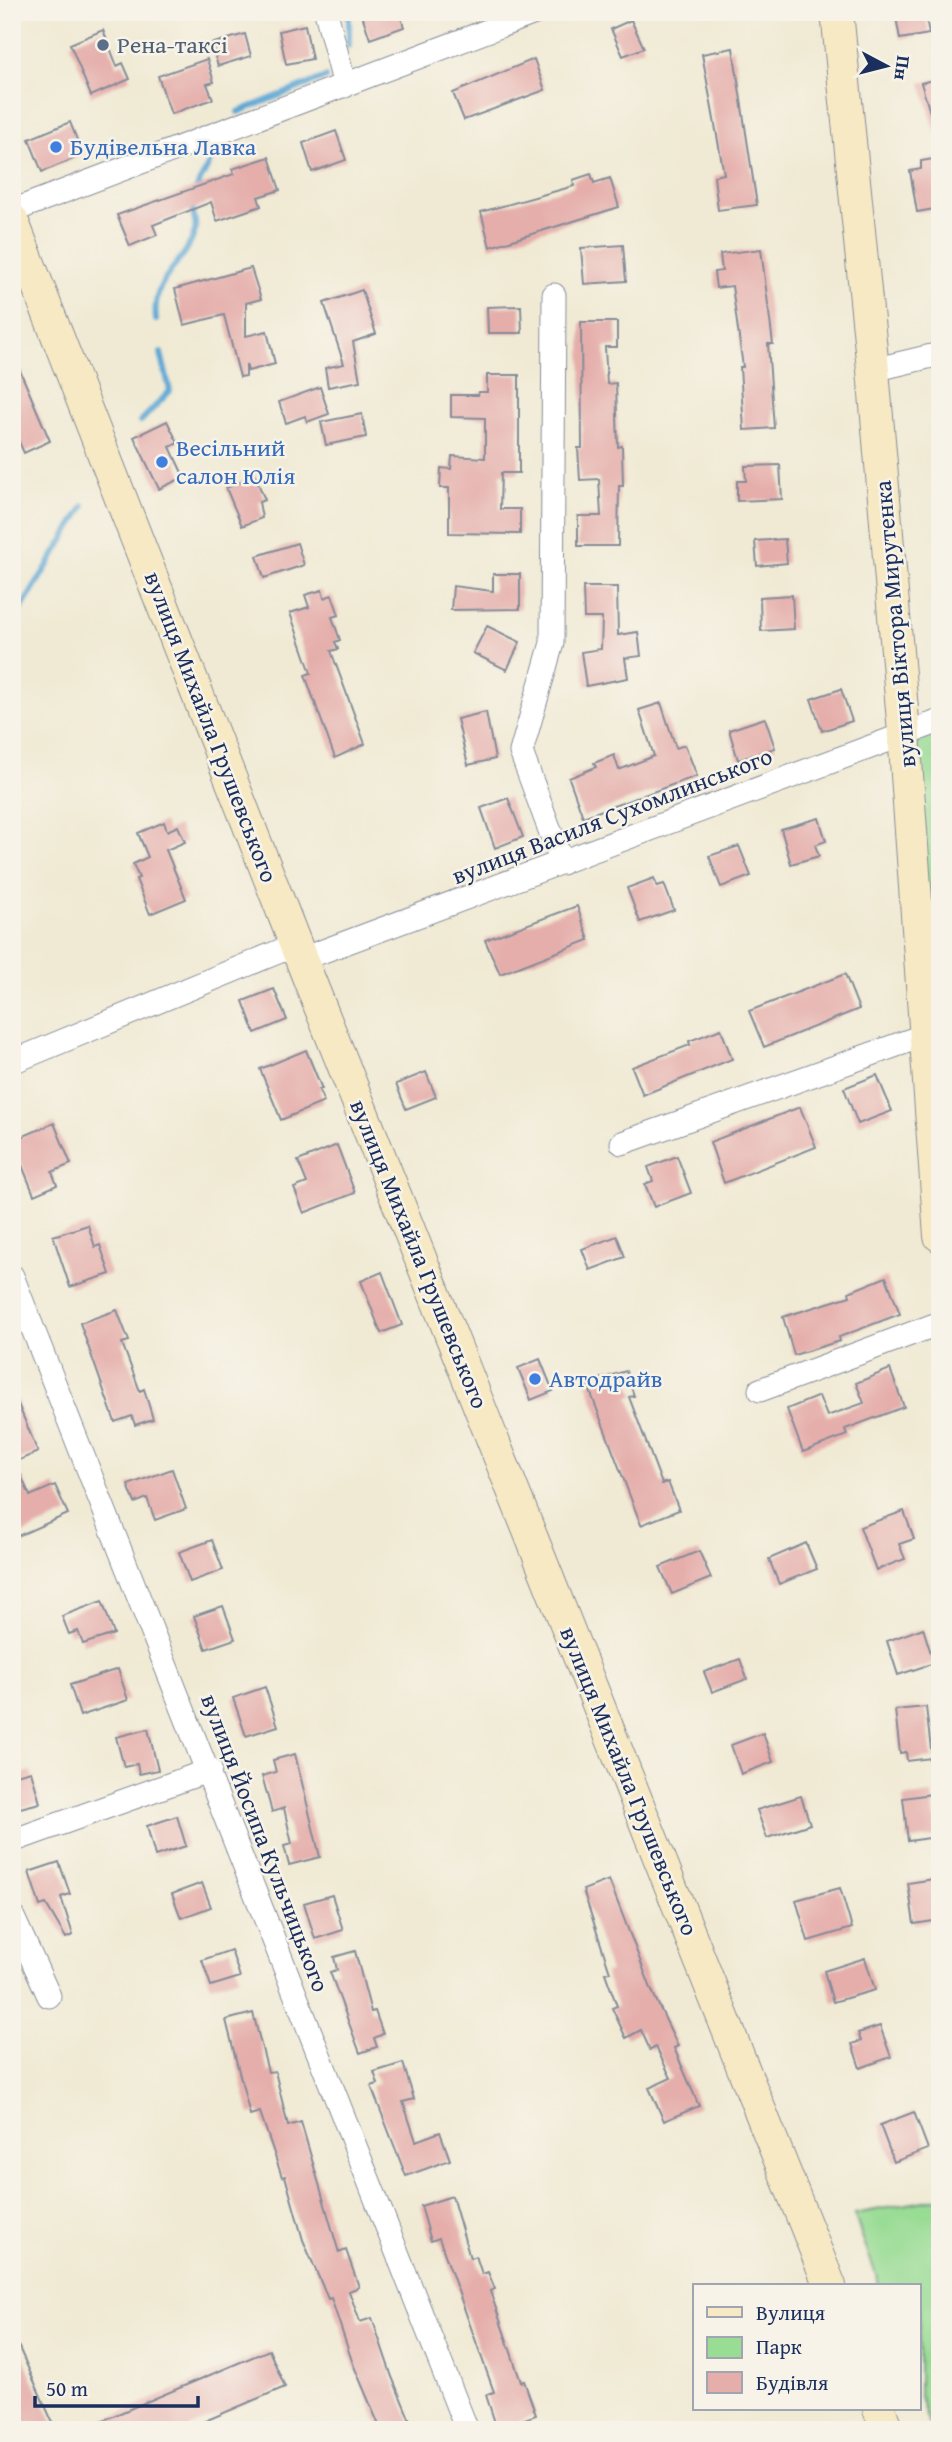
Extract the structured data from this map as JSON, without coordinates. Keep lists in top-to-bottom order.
{
  "streets": {
    "street": [
      "вулиця Віктора Мирутенка",
      "вулиця Михайла Грушевського",
      "вулиця Василя Сухомлинського",
      "вулиця Йосипа Кульчицького"
    ]
  },
  "crossings": [
    ["вулиця Віктора Мирутенка", "вулиця Василя Сухомлинського"],
    ["вулиця Михайла Грушевського", "вулиця Василя Сухомлинського"]
  ],
  "places": [
    "Рена-таксі",
    "Будівельна Лавка",
    "Весільний салон Юлія",
    "Автодрайв"
  ],
  "legend": ["Вулиця", "Парк", "Будівля"],
  "scale_bar": "50 m",
  "north": "right"
}
